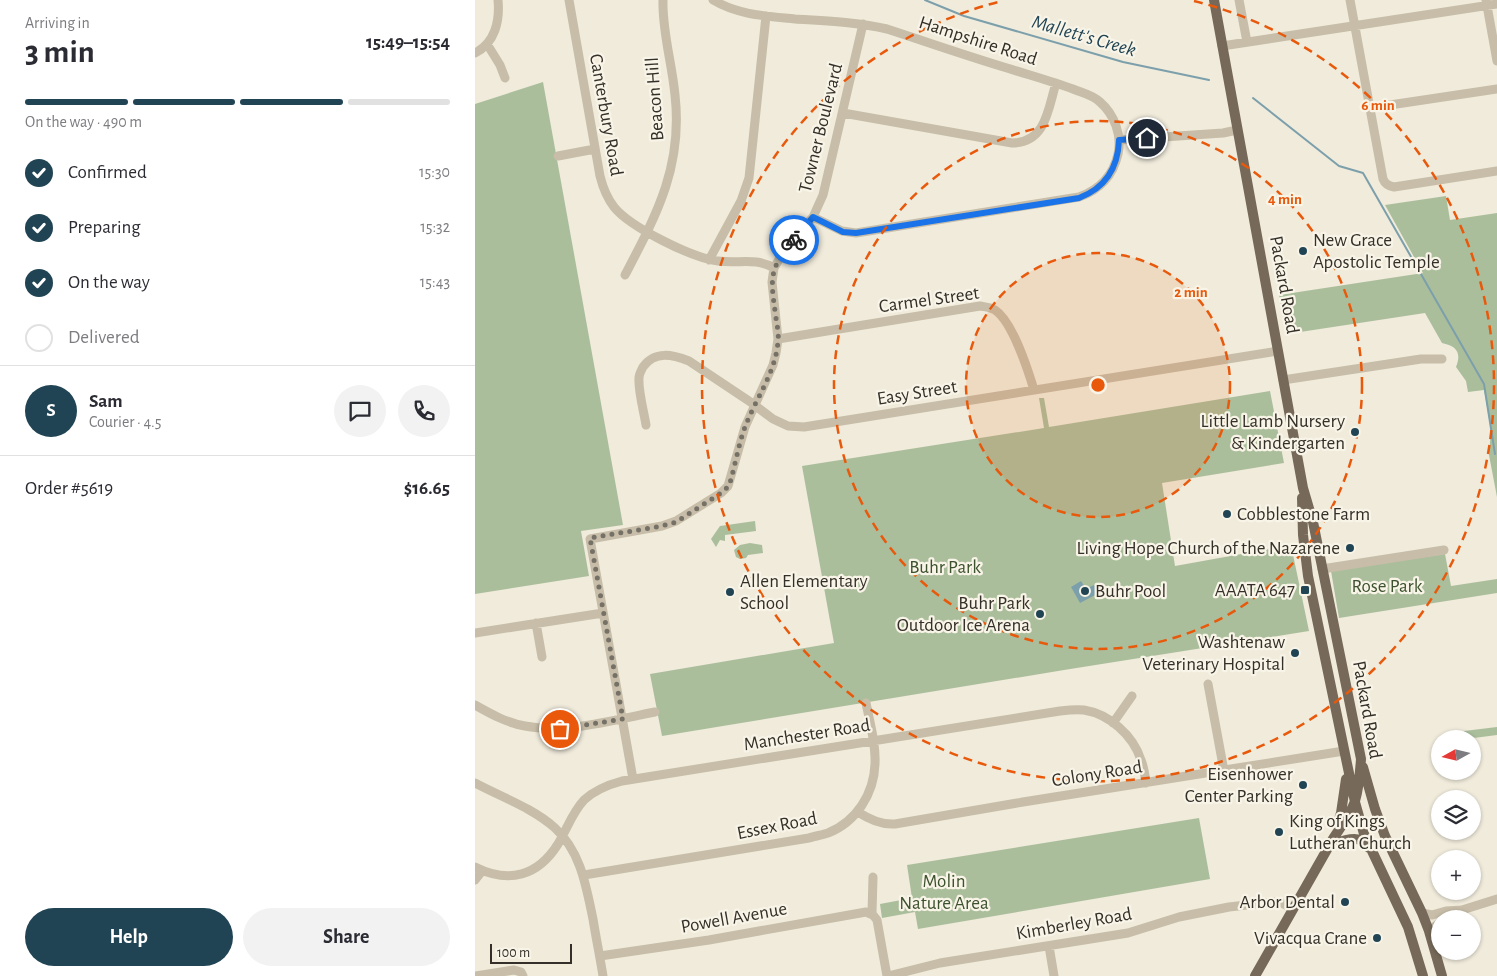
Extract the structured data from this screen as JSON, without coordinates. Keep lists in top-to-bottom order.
{
  "streets": {
    "main road": ["Packard Road"],
    "street": [
      "Hampshire Road",
      "Beacon Hill",
      "Canterbury Road",
      "Towner Boulevard",
      "Carmel Street",
      "Easy Street",
      "Manchester Road",
      "Colony Road",
      "Essex Road",
      "Powell Avenue",
      "Kimberley Road"
    ]
  },
  "crossings": [
    ["Hampshire Road", "Towner Boulevard"],
    ["Beacon Hill", "Canterbury Road"],
    ["Canterbury Road", "Towner Boulevard"],
    ["Packard Road", "Easy Street"],
    ["Packard Road", "Colony Road"],
    ["Packard Road", "Kimberley Road"],
    ["Carmel Street", "Easy Street"],
    ["Manchester Road", "Colony Road"],
    ["Manchester Road", "Essex Road"],
    ["Colony Road", "Essex Road"]
  ],
  "water": ["Mallett's Creek"],
  "parks": ["Buhr Park", "Rose Park", "Molin Nature Area"],
  "places": {
    "other": [
      "New Grace Apostolic Temple",
      "Little Lamb Nursery & Kindergarten",
      "Cobblestone Farm",
      "Living Hope Church of the Nazarene",
      "Buhr Pool",
      "Allen Elementary School",
      "Buhr Park Outdoor Ice Arena",
      "Washtenaw Veterinary Hospital",
      "Eisenhower Center Parking",
      "King of Kings Lutheran Church",
      "Arbor Dental",
      "Vivacqua Crane"
    ],
    "transit": ["AAATA 647"]
  },
  "scale_bar": "100 m",
  "north": "left",
  "page": {
    "heading": ["3 min", "Arriving in", "15:49–15:54"],
    "panel": [
      "Sam",
      "Courier · 4.5",
      "Order #5619",
      "$16.65"
    ],
    "bar": "On the way · 490 m",
    "list": [
      ["Confirmed", "15:30"],
      ["Preparing", "15:32"],
      ["On the way", "15:43"],
      "Delivered"
    ],
    "round": "S",
    "map_buttons": ["+", "−"],
    "buttons": ["Help", "Share"],
    "scale": "100 m"
  },
  "rings": ["6 min", "4 min", "2 min"]
}
